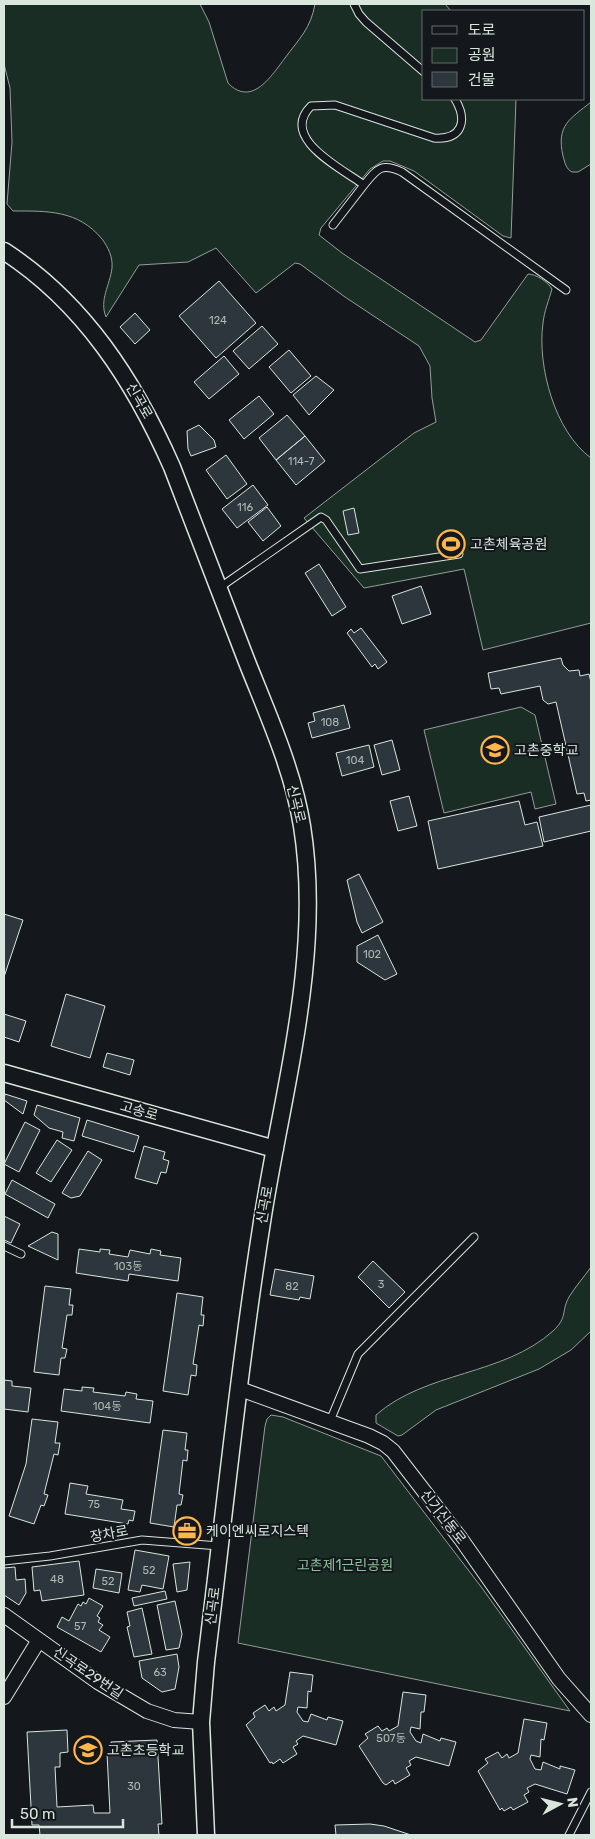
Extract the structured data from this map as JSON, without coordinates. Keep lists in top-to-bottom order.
{
  "streets": {
    "street": [
      "신곡로",
      "고송로",
      "신기신동로",
      "신곡로29번길"
    ],
    "lane": ["장차로"]
  },
  "crossings": [
    ["신곡로", "고송로"],
    ["신곡로", "신기신동로"],
    ["신곡로", "장차로"],
    ["신곡로", "신곡로29번길"]
  ],
  "parks": ["고촌제1근린공원"],
  "places": {
    "sports": ["고촌체육공원"],
    "school or university": ["고촌중학교", "고촌초등학교"],
    "office": ["케이엔씨로지스텍"]
  },
  "house_numbers": [
    "124",
    "114-7",
    "116",
    "108",
    "104",
    "102",
    "103동",
    "3",
    "82",
    "104동",
    "75",
    "52",
    "48",
    "52",
    "57",
    "63",
    "507동",
    "30"
  ],
  "legend": ["도로", "공원", "건물"],
  "scale_bar": "50 m",
  "north": "right"
}
